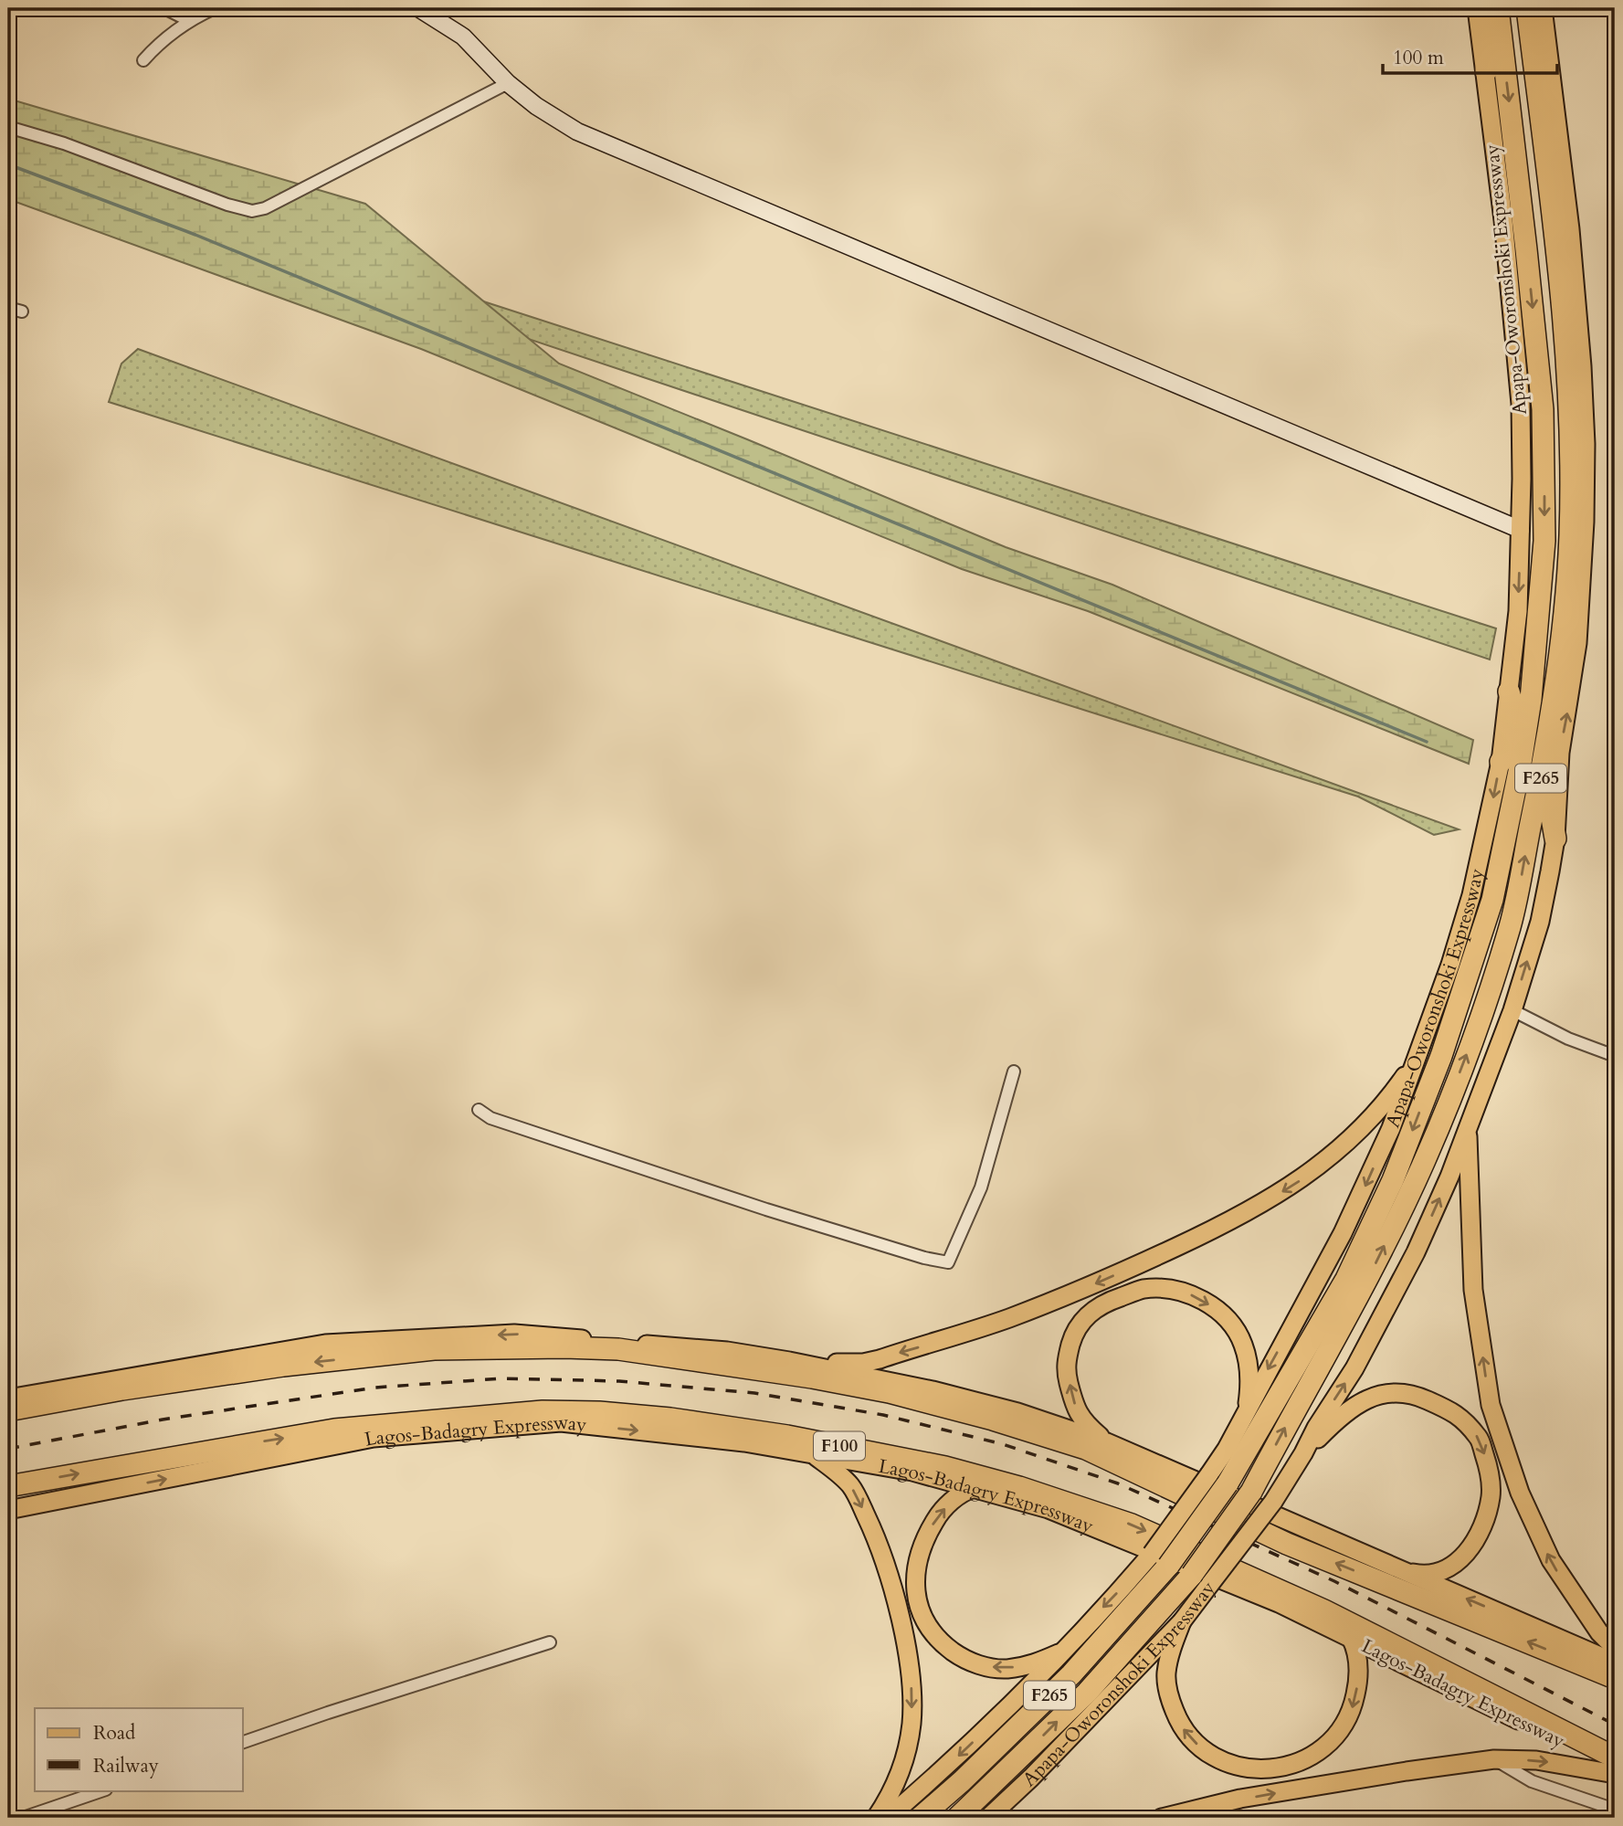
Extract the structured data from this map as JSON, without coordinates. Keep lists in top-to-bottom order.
{
  "streets": {
    "highway": [
      "Apapa-Oworonshoki Expressway",
      "F265",
      "Lagos-Badagry Expressway",
      "F100"
    ]
  },
  "legend": ["Road", "Railway"],
  "scale_bar": "100 m"
}
